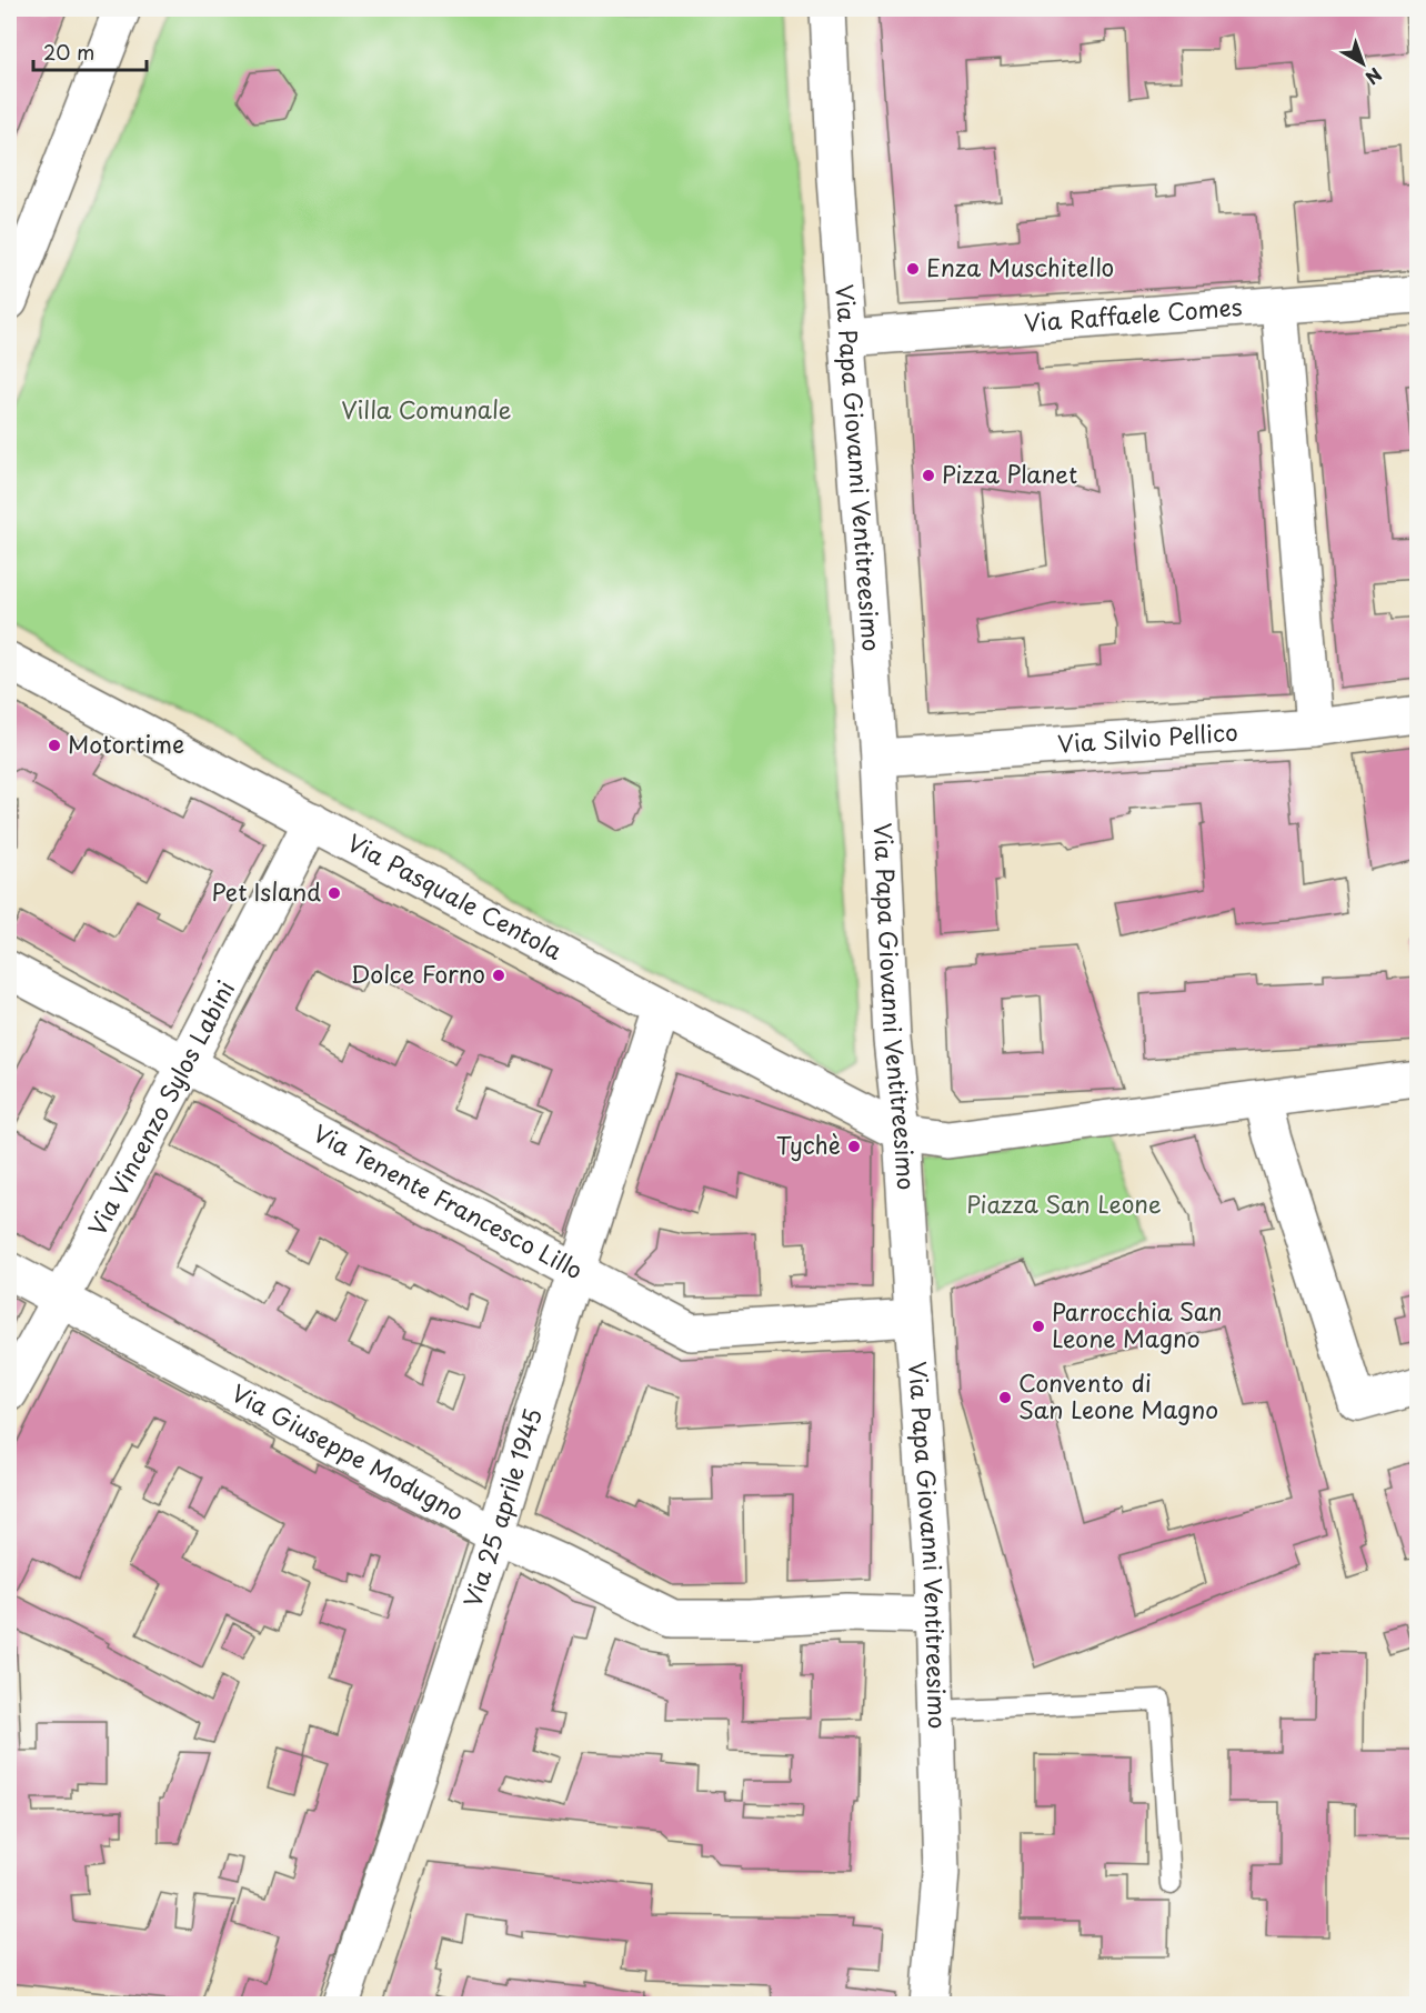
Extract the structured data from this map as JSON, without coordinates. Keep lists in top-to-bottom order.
{
  "streets": {
    "street": [
      "Via Raffaele Comes",
      "Via Papa Giovanni Ventitreesimo",
      "Via Silvio Pellico",
      "Via Pasquale Centola",
      "Via Vincenzo Sylos Labini",
      "Via Tenente Francesco Lillo",
      "Via Giuseppe Modugno",
      "Via 25 aprile 1945"
    ]
  },
  "crossings": [
    ["Via Raffaele Comes", "Via Papa Giovanni Ventitreesimo"],
    ["Via Papa Giovanni Ventitreesimo", "Via Silvio Pellico"],
    ["Via Papa Giovanni Ventitreesimo", "Via Pasquale Centola"],
    ["Via Papa Giovanni Ventitreesimo", "Via Tenente Francesco Lillo"],
    ["Via Papa Giovanni Ventitreesimo", "Via Giuseppe Modugno"],
    ["Via Pasquale Centola", "Via Vincenzo Sylos Labini"],
    ["Via Pasquale Centola", "Via 25 aprile 1945"],
    ["Via Vincenzo Sylos Labini", "Via Tenente Francesco Lillo"],
    ["Via Vincenzo Sylos Labini", "Via Giuseppe Modugno"],
    ["Via Tenente Francesco Lillo", "Via 25 aprile 1945"],
    ["Via Giuseppe Modugno", "Via 25 aprile 1945"]
  ],
  "parks": ["Villa Comunale", "Piazza San Leone"],
  "places": [
    "Enza Muschitello",
    "Pizza Planet",
    "Motortime",
    "Pet Island",
    "Dolce Forno",
    "Tychè",
    "Parrocchia San Leone Magno",
    "Convento di San Leone Magno"
  ],
  "scale_bar": "20 m",
  "north": "bottom right"
}
